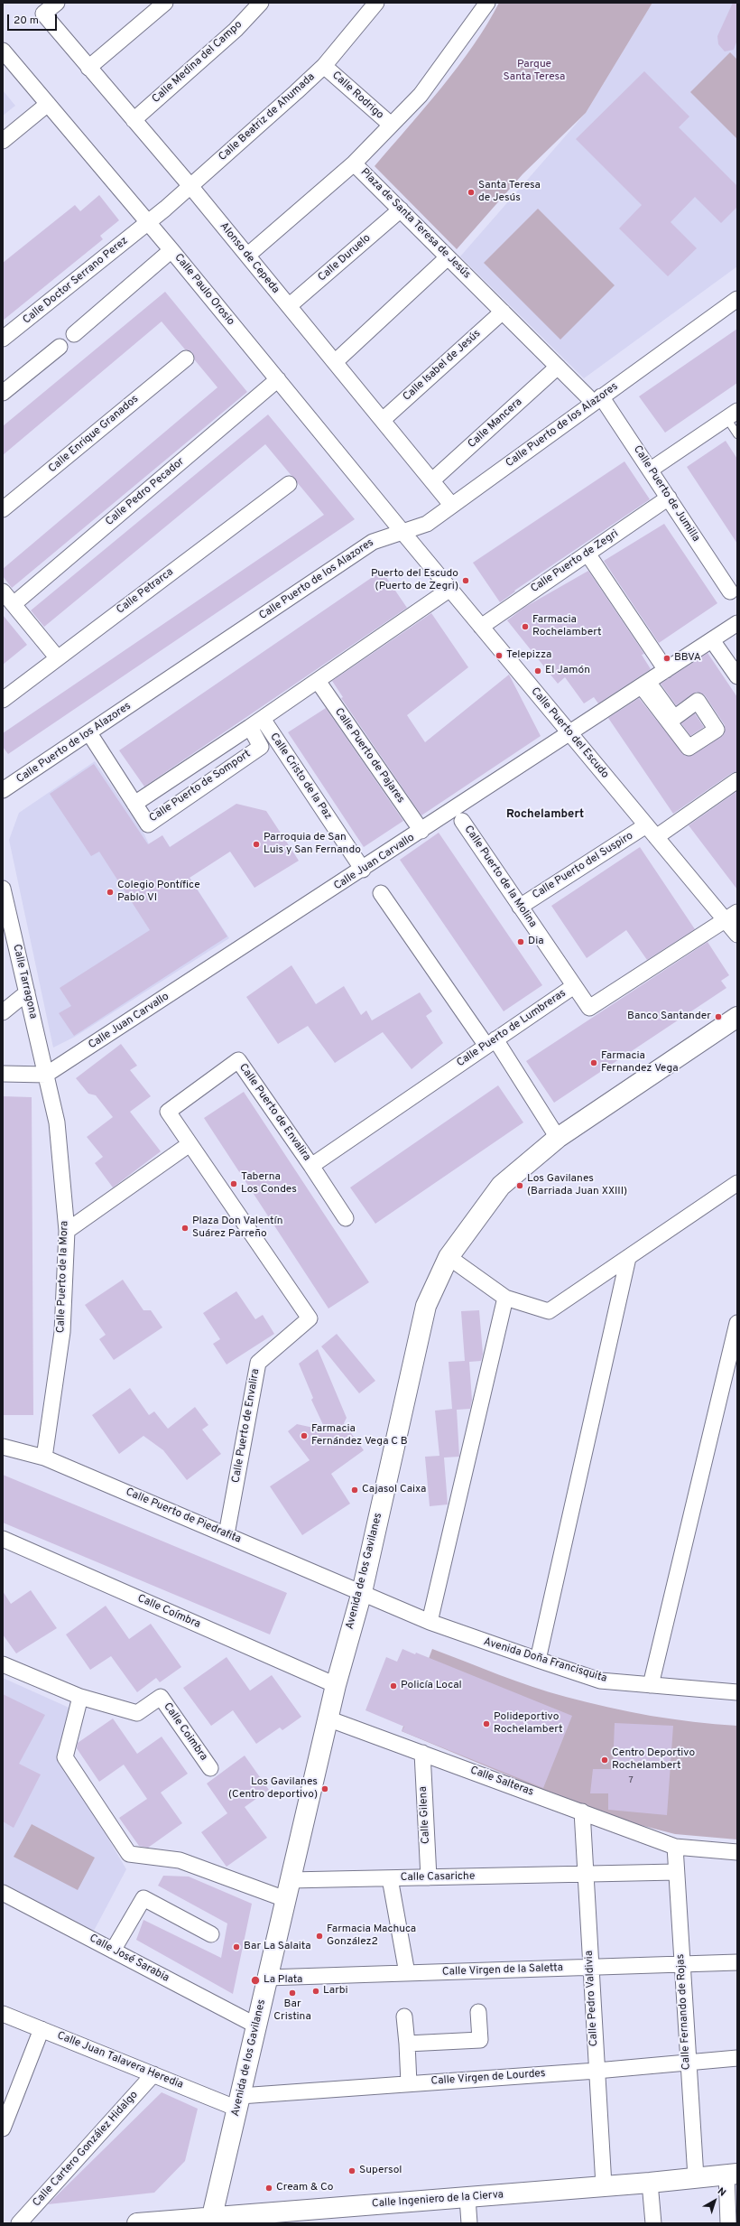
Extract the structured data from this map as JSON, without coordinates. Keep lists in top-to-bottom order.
{
  "streets": {
    "street": [
      "Calle Medina del Campo",
      "Calle Rodrigo",
      "Calle Beatriz de Ahumada",
      "Plaza de Santa Teresa de Jesús",
      "Alonso de Cepeda",
      "Calle Duruelo",
      "Calle Doctor Serrano Perez",
      "Calle Paulo Orosio",
      "Calle Isabel de Jesús",
      "Calle Mancera",
      "Calle Puerto de los Alazores",
      "Calle Enrique Granados",
      "Calle Pedro Pecador",
      "Calle Puerto de Jumilla",
      "Calle Puerto de Zegri",
      "Calle Petrarca",
      "Calle Puerto del Escudo",
      "Calle Puerto de Pajares",
      "Calle Cristo de la Paz",
      "Calle Puerto de Somport",
      "Calle Juan Carvallo",
      "Calle Puerto del Suspiro",
      "Calle Puerto de la Molina",
      "Calle Tarragona",
      "Calle Puerto de Lumbreras",
      "Calle Puerto de Envalira",
      "Calle Puerto de la Mora",
      "Calle Puerto de Piedrafita",
      "Avenida de los Gavilanes",
      "Calle Coímbra",
      "Avenida Doña Francisquita",
      "Calle Coimbra",
      "Calle Salteras",
      "Calle Gilena",
      "Calle Casariche",
      "Calle José Sarabia",
      "Calle Virgen de la Saletta",
      "Calle Pedro Valdivia",
      "Calle Fernando de Rojas",
      "Calle Juan Talavera Heredia",
      "Calle Virgen de Lourdes",
      "Calle Cartero González Hidalgo",
      "Calle Ingeniero de la Cierva"
    ]
  },
  "crossings": [
    ["Calle Medina del Campo", "Alonso de Cepeda"],
    ["Calle Rodrigo", "Calle Beatriz de Ahumada"],
    ["Calle Rodrigo", "Plaza de Santa Teresa de Jesús"],
    ["Calle Beatriz de Ahumada", "Alonso de Cepeda"],
    ["Calle Beatriz de Ahumada", "Calle Doctor Serrano Perez"],
    ["Calle Beatriz de Ahumada", "Calle Paulo Orosio"],
    ["Plaza de Santa Teresa de Jesús", "Calle Duruelo"],
    ["Plaza de Santa Teresa de Jesús", "Calle Isabel de Jesús"],
    ["Plaza de Santa Teresa de Jesús", "Calle Mancera"],
    ["Plaza de Santa Teresa de Jesús", "Calle Puerto de los Alazores"],
    ["Plaza de Santa Teresa de Jesús", "Calle Puerto de Jumilla"],
    ["Alonso de Cepeda", "Calle Duruelo"],
    ["Alonso de Cepeda", "Calle Isabel de Jesús"],
    ["Alonso de Cepeda", "Calle Mancera"],
    ["Alonso de Cepeda", "Calle Puerto de los Alazores"],
    ["Calle Doctor Serrano Perez", "Calle Paulo Orosio"],
    ["Calle Paulo Orosio", "Calle Puerto de los Alazores"],
    ["Calle Paulo Orosio", "Calle Pedro Pecador"],
    ["Calle Paulo Orosio", "Calle Puerto del Escudo"],
    ["Calle Puerto de los Alazores", "Calle Puerto de Jumilla"],
    ["Calle Puerto de los Alazores", "Calle Puerto del Escudo"],
    ["Calle Puerto de Jumilla", "Calle Puerto de Zegri"],
    ["Calle Puerto de Zegri", "Calle Puerto del Escudo"],
    ["Calle Puerto del Escudo", "Calle Puerto de Somport"],
    ["Calle Puerto del Escudo", "Calle Juan Carvallo"],
    ["Calle Puerto del Escudo", "Calle Puerto del Suspiro"],
    ["Calle Puerto del Escudo", "Calle Puerto de Lumbreras"],
    ["Calle Puerto de Pajares", "Calle Puerto de Somport"],
    ["Calle Puerto de Pajares", "Calle Juan Carvallo"],
    ["Calle Cristo de la Paz", "Calle Puerto de Somport"],
    ["Calle Cristo de la Paz", "Calle Juan Carvallo"],
    ["Calle Juan Carvallo", "Calle Tarragona"],
    ["Calle Juan Carvallo", "Calle Puerto de la Mora"],
    ["Calle Puerto del Suspiro", "Calle Puerto de la Molina"],
    ["Calle Puerto de la Molina", "Calle Puerto de Lumbreras"],
    ["Calle Tarragona", "Calle Puerto de la Mora"],
    ["Calle Puerto de Lumbreras", "Calle Puerto de Envalira"],
    ["Calle Puerto de Envalira", "Calle Puerto de Piedrafita"],
    ["Calle Puerto de la Mora", "Calle Puerto de Piedrafita"],
    ["Calle Puerto de Piedrafita", "Avenida de los Gavilanes"],
    ["Calle Puerto de Piedrafita", "Avenida Doña Francisquita"],
    ["Avenida de los Gavilanes", "Calle Coímbra"],
    ["Avenida de los Gavilanes", "Avenida Doña Francisquita"],
    ["Avenida de los Gavilanes", "Calle Salteras"],
    ["Avenida de los Gavilanes", "Calle Casariche"],
    ["Avenida de los Gavilanes", "Calle José Sarabia"],
    ["Avenida de los Gavilanes", "Calle Virgen de la Saletta"],
    ["Avenida de los Gavilanes", "Calle Juan Talavera Heredia"],
    ["Avenida de los Gavilanes", "Calle Virgen de Lourdes"],
    ["Avenida de los Gavilanes", "Calle Ingeniero de la Cierva"],
    ["Calle Salteras", "Calle Gilena"],
    ["Calle Salteras", "Calle Pedro Valdivia"],
    ["Calle Salteras", "Calle Fernando de Rojas"],
    ["Calle Gilena", "Calle Casariche"],
    ["Calle Casariche", "Calle Pedro Valdivia"],
    ["Calle Casariche", "Calle Fernando de Rojas"],
    ["Calle Virgen de la Saletta", "Calle Pedro Valdivia"],
    ["Calle Virgen de la Saletta", "Calle Fernando de Rojas"],
    ["Calle Pedro Valdivia", "Calle Virgen de Lourdes"],
    ["Calle Pedro Valdivia", "Calle Ingeniero de la Cierva"],
    ["Calle Fernando de Rojas", "Calle Virgen de Lourdes"],
    ["Calle Fernando de Rojas", "Calle Ingeniero de la Cierva"],
    ["Calle Juan Talavera Heredia", "Calle Virgen de Lourdes"],
    ["Calle Juan Talavera Heredia", "Calle Cartero González Hidalgo"]
  ],
  "districts": ["Rochelambert"],
  "parks": ["Parque Santa Teresa"],
  "places": [
    "Santa Teresa de Jesús",
    "Puerto del Escudo (Puerto de Zegri)",
    "Farmacia Rochelambert",
    "Telepizza",
    "BBVA",
    "El Jamón",
    "Parroquia de San Luis y San Fernando",
    "Colegio Pontífice Pablo VI",
    "Dia",
    "Banco Santander",
    "Farmacia Fernandez Vega",
    "Taberna Los Condes",
    "Los Gavilanes (Barriada Juan XXIII)",
    "Plaza Don Valentín Suárez Parreño",
    "Farmacia Fernández Vega C B",
    "Cajasol Caixa",
    "Policía Local",
    "Polideportivo Rochelambert",
    "Centro Deportivo Rochelambert",
    "Los Gavilanes (Centro deportivo)",
    "Farmacia Machuca González2",
    "Bar La Salaita",
    "La Plata",
    "Larbi",
    "Bar Cristina",
    "Supersol",
    "Cream & Co"
  ],
  "house_numbers": ["7"],
  "scale_bar": "20 m",
  "north": "top right"
}
